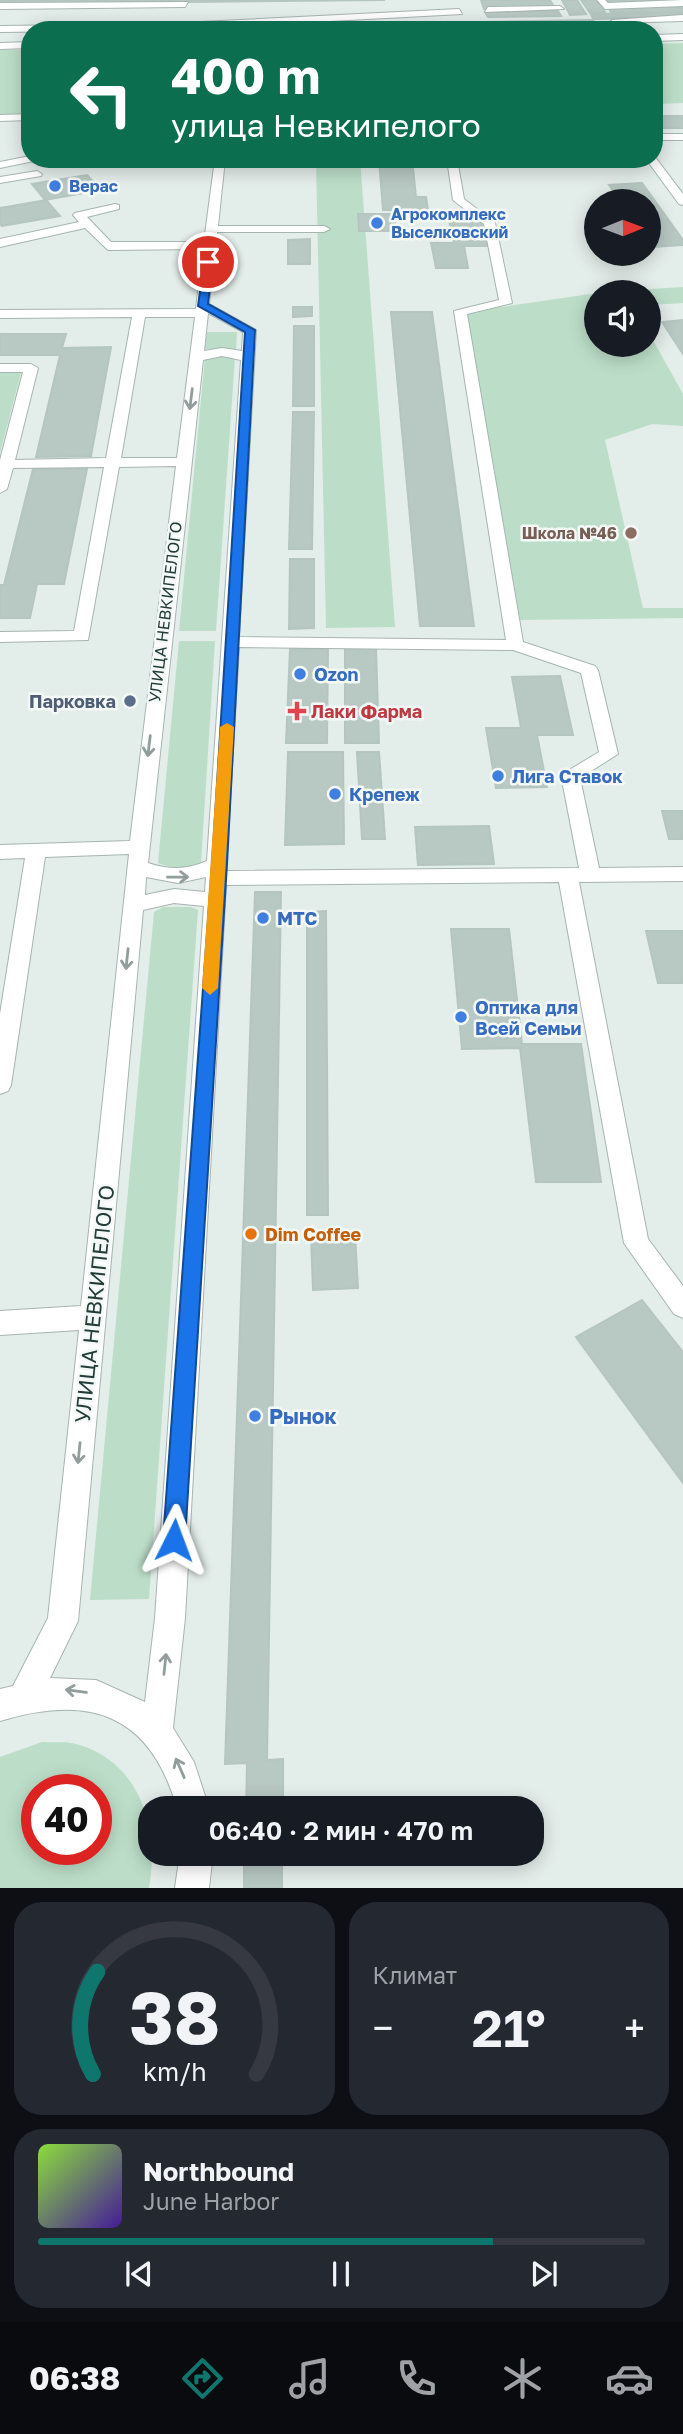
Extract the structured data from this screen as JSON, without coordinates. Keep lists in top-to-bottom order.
{
  "streets": {
    "street": ["УЛИЦА НЕВКИПЕЛОГО"]
  },
  "places": {
    "other": [
      "Верас",
      "Агрокомплекс Выселковский",
      "Школа №46",
      "Ozon",
      "Парковка",
      "Лига Ставок",
      "Крепеж",
      "МТС",
      "Оптика для Всей Семьи",
      "Dim Coffee",
      "Рынок"
    ],
    "health": ["Лаки Фарма"]
  },
  "north": "right",
  "page": {
    "turn": ["400 m", "улица Невкипелого"],
    "limit": "40",
    "trip": "06:40 · 2 мин · 470 m",
    "tile": "Климат",
    "heat": ["−", "21°", "+"],
    "song": ["Northbound", "June Harbor"],
    "tabs": "06:38",
    "gauge": ["38", "km/h"]
  }
}
